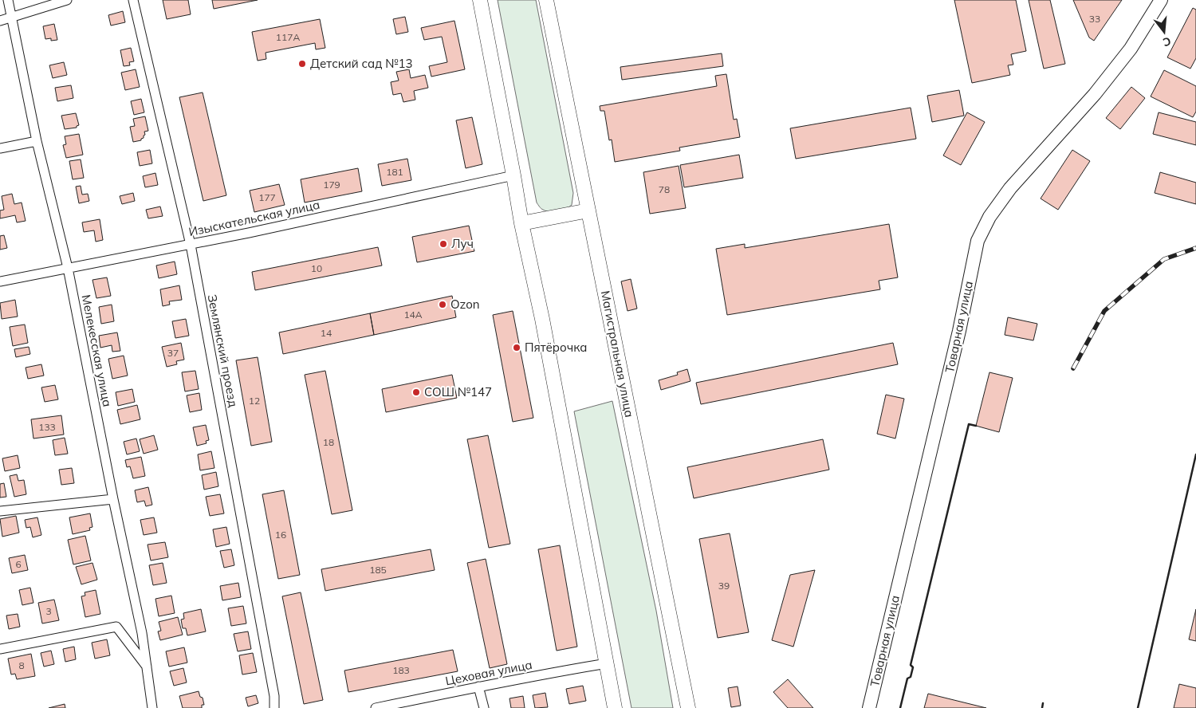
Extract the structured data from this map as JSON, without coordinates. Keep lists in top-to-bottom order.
{
  "streets": {
    "main road": ["Магистральная улица"],
    "street": [
      "Изыскательская улица",
      "Товарная улица",
      "Мелекесская улица",
      "Землянский проезд",
      "Цеховая улица"
    ]
  },
  "crossings": [
    ["Изыскательская улица", "Мелекесская улица"],
    ["Изыскательская улица", "Землянский проезд"]
  ],
  "places": [
    "Детский сад №13",
    "Луч",
    "Ozon",
    "Пятёрочка",
    "СОШ №147"
  ],
  "house_numbers": [
    "33",
    "117А",
    "181",
    "179",
    "78",
    "177",
    "10",
    "14А",
    "14",
    "37",
    "12",
    "133",
    "18",
    "16",
    "6",
    "185",
    "39",
    "3",
    "8",
    "183"
  ],
  "north": "bottom"
}
